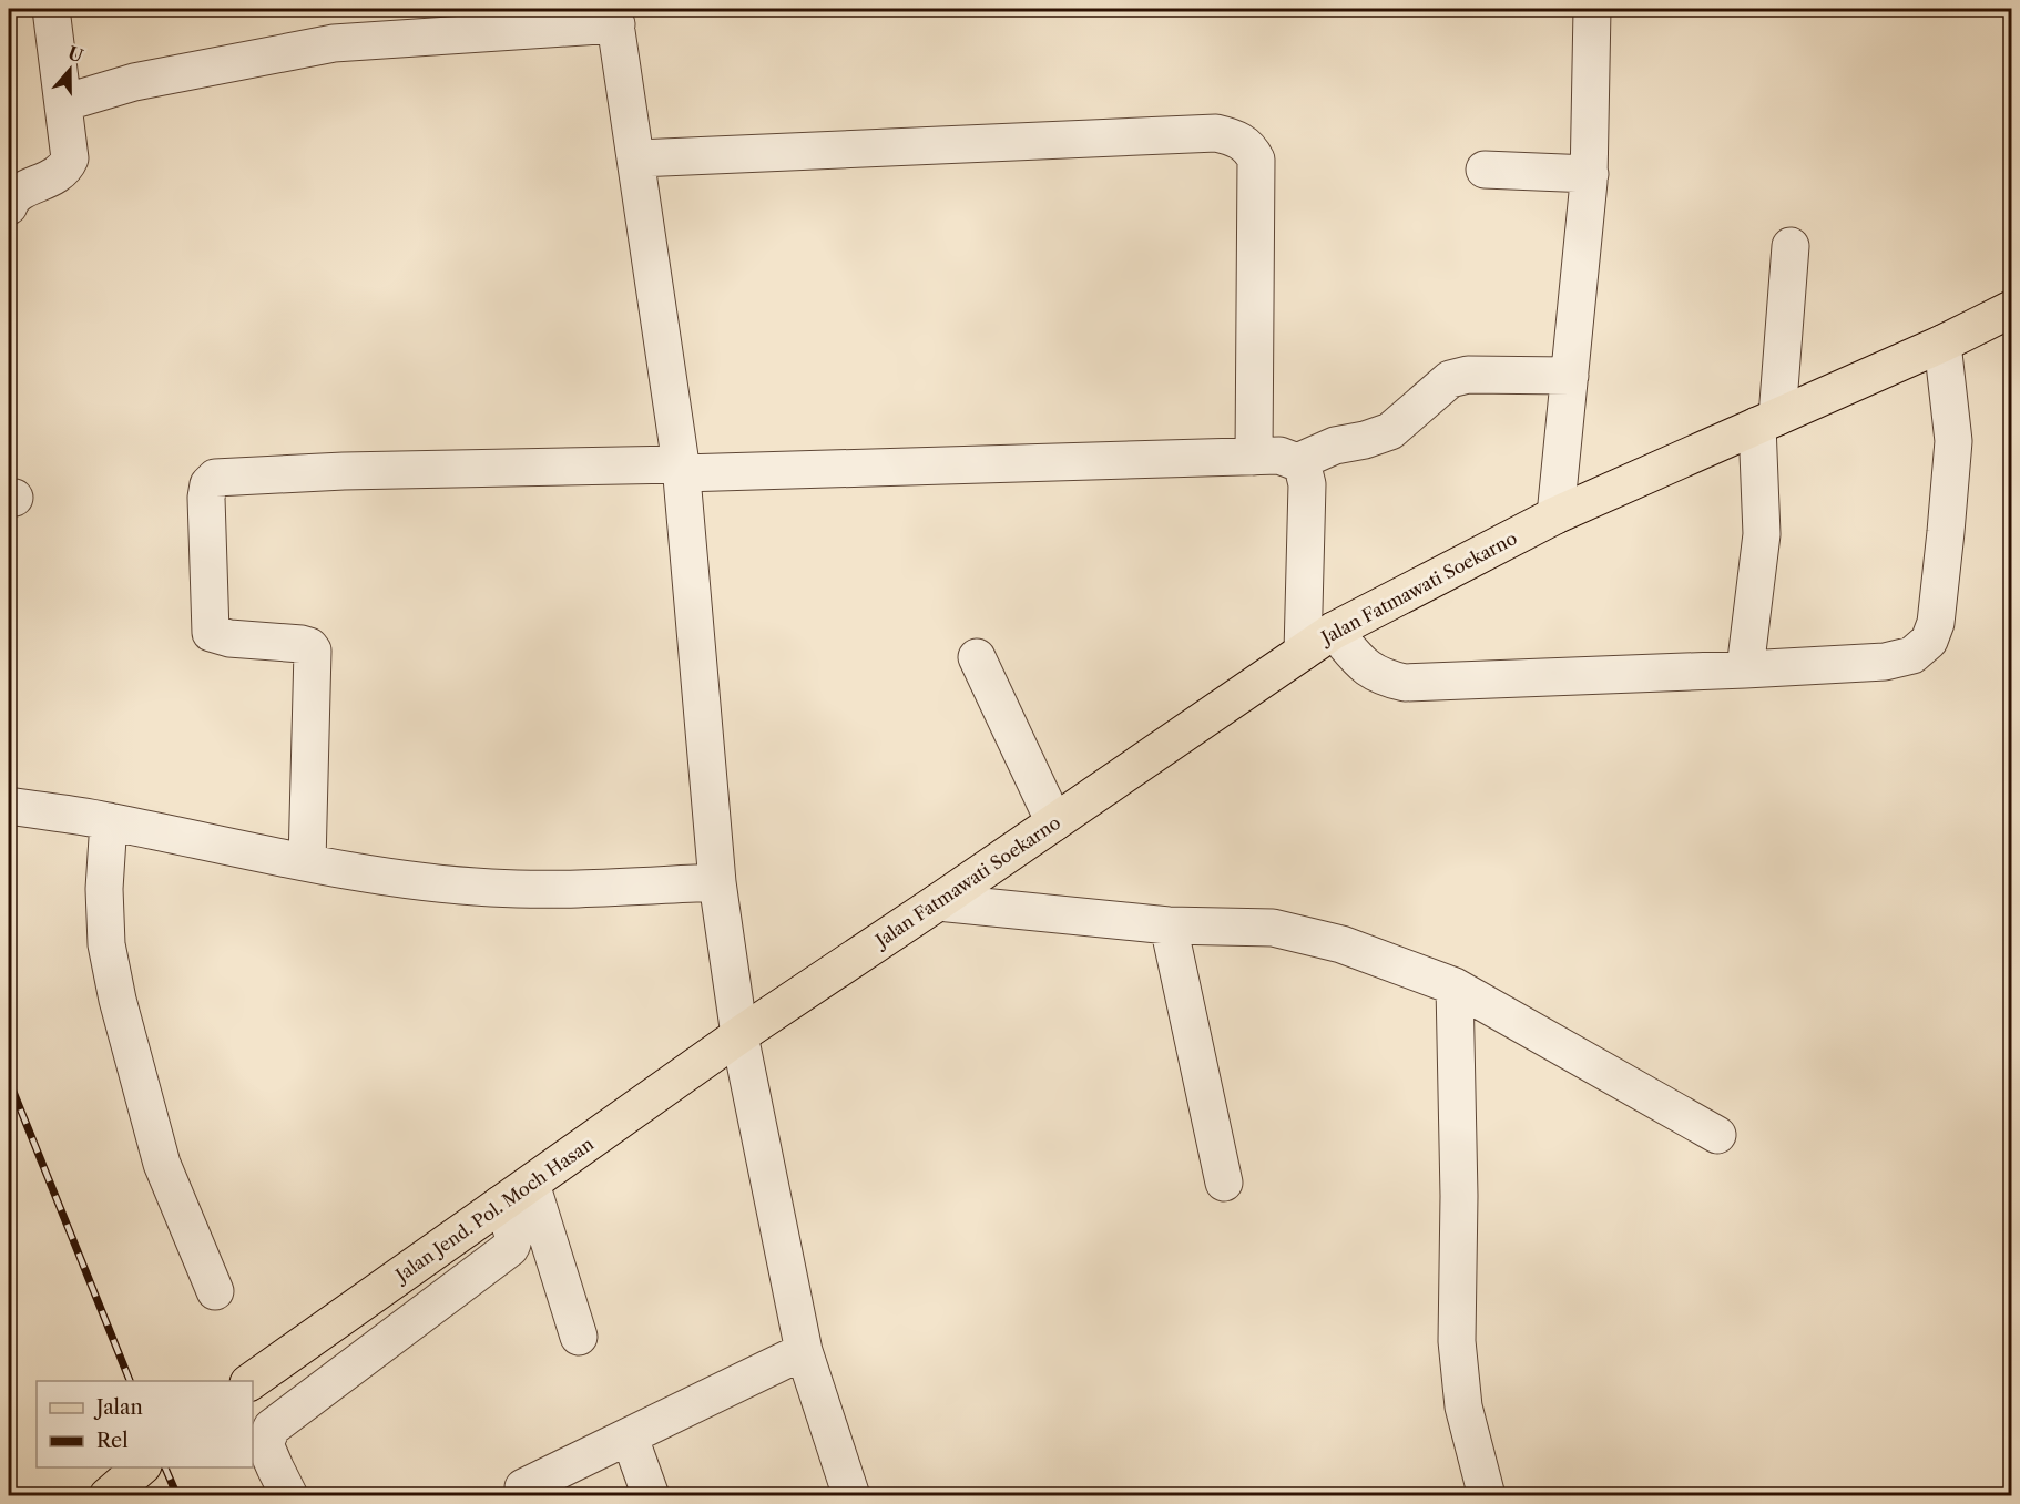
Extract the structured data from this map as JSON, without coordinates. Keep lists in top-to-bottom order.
{
  "streets": {
    "main road": ["Jalan Fatmawati Soekarno", "Jalan Jend. Pol. Moch Hasan"]
  },
  "crossings": [
    ["Jalan Fatmawati Soekarno", "Jalan Jend. Pol. Moch Hasan"]
  ],
  "legend": ["Jalan", "Rel"],
  "north": "top"
}
